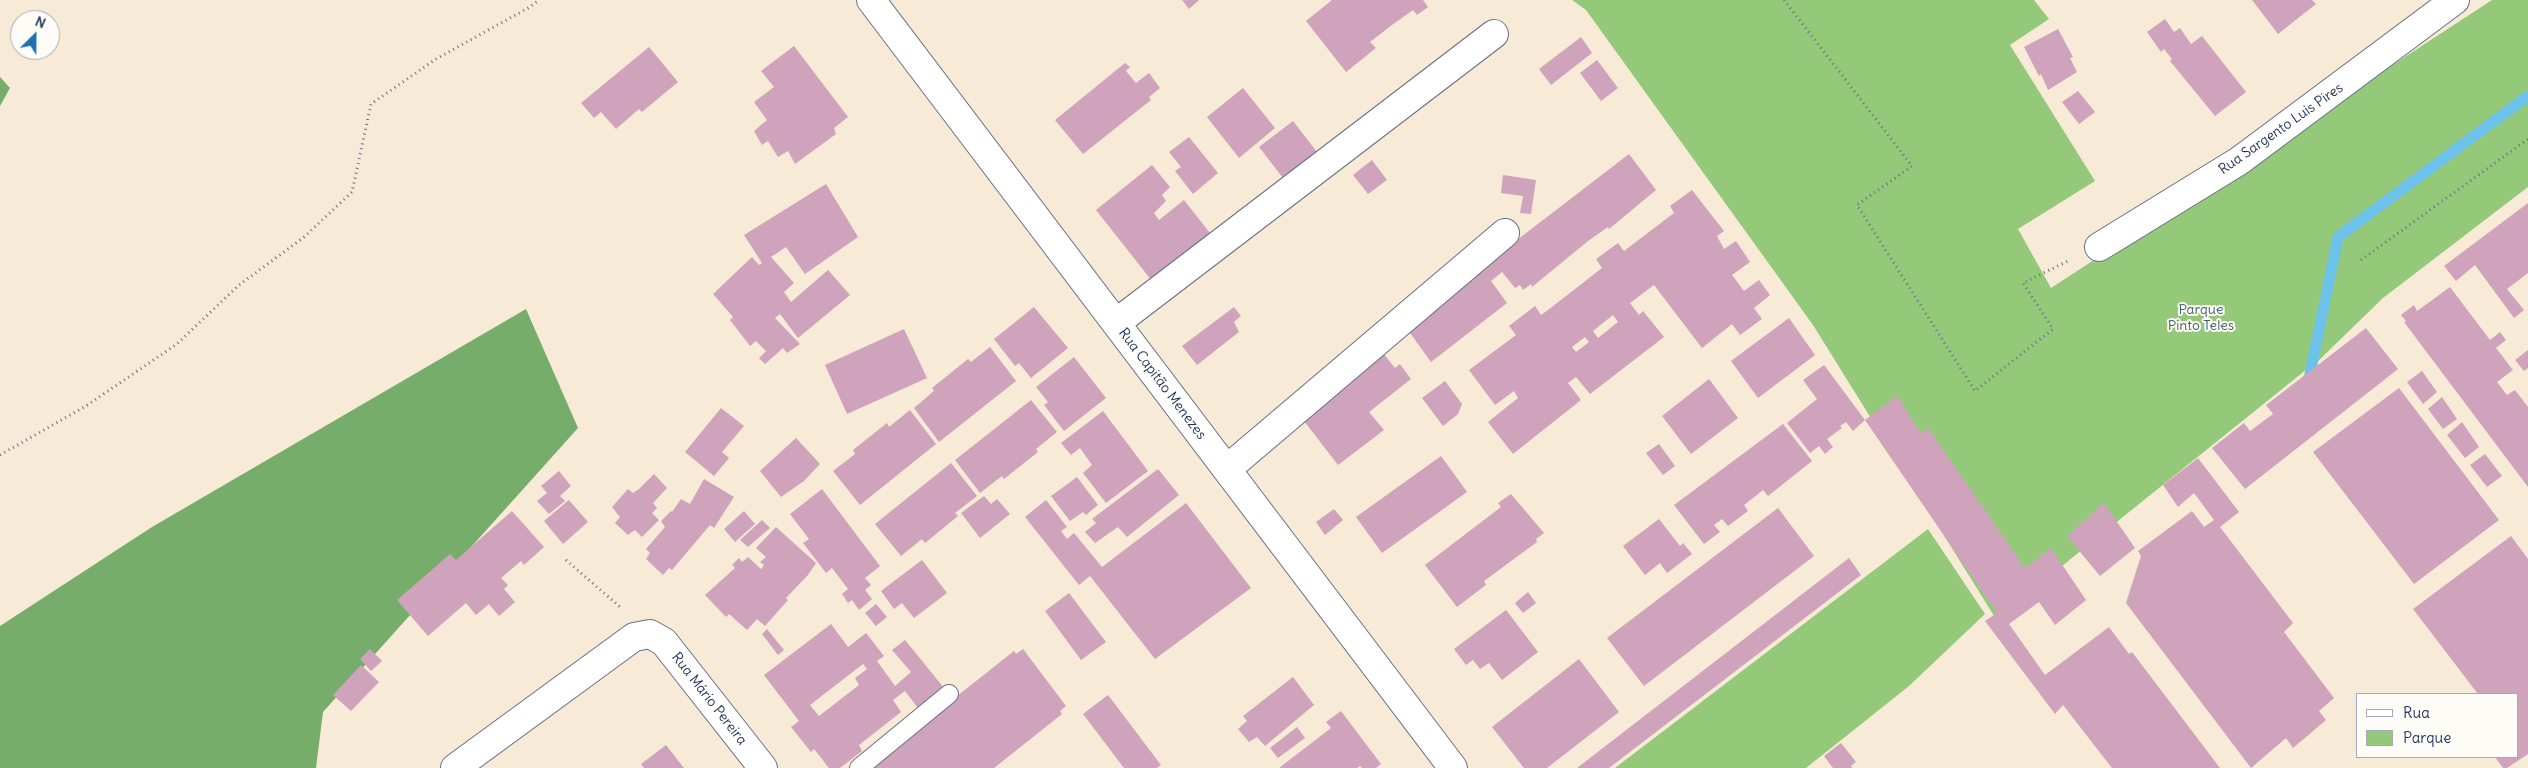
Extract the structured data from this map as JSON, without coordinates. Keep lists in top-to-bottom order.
{
  "streets": {
    "street": ["Rua Sargento Luis Pires", "Rua Capitão Menezes", "Rua Mário Pereira"]
  },
  "parks": ["Parque Pinto Teles"],
  "legend": ["Rua", "Parque"],
  "north": "top right"
}
